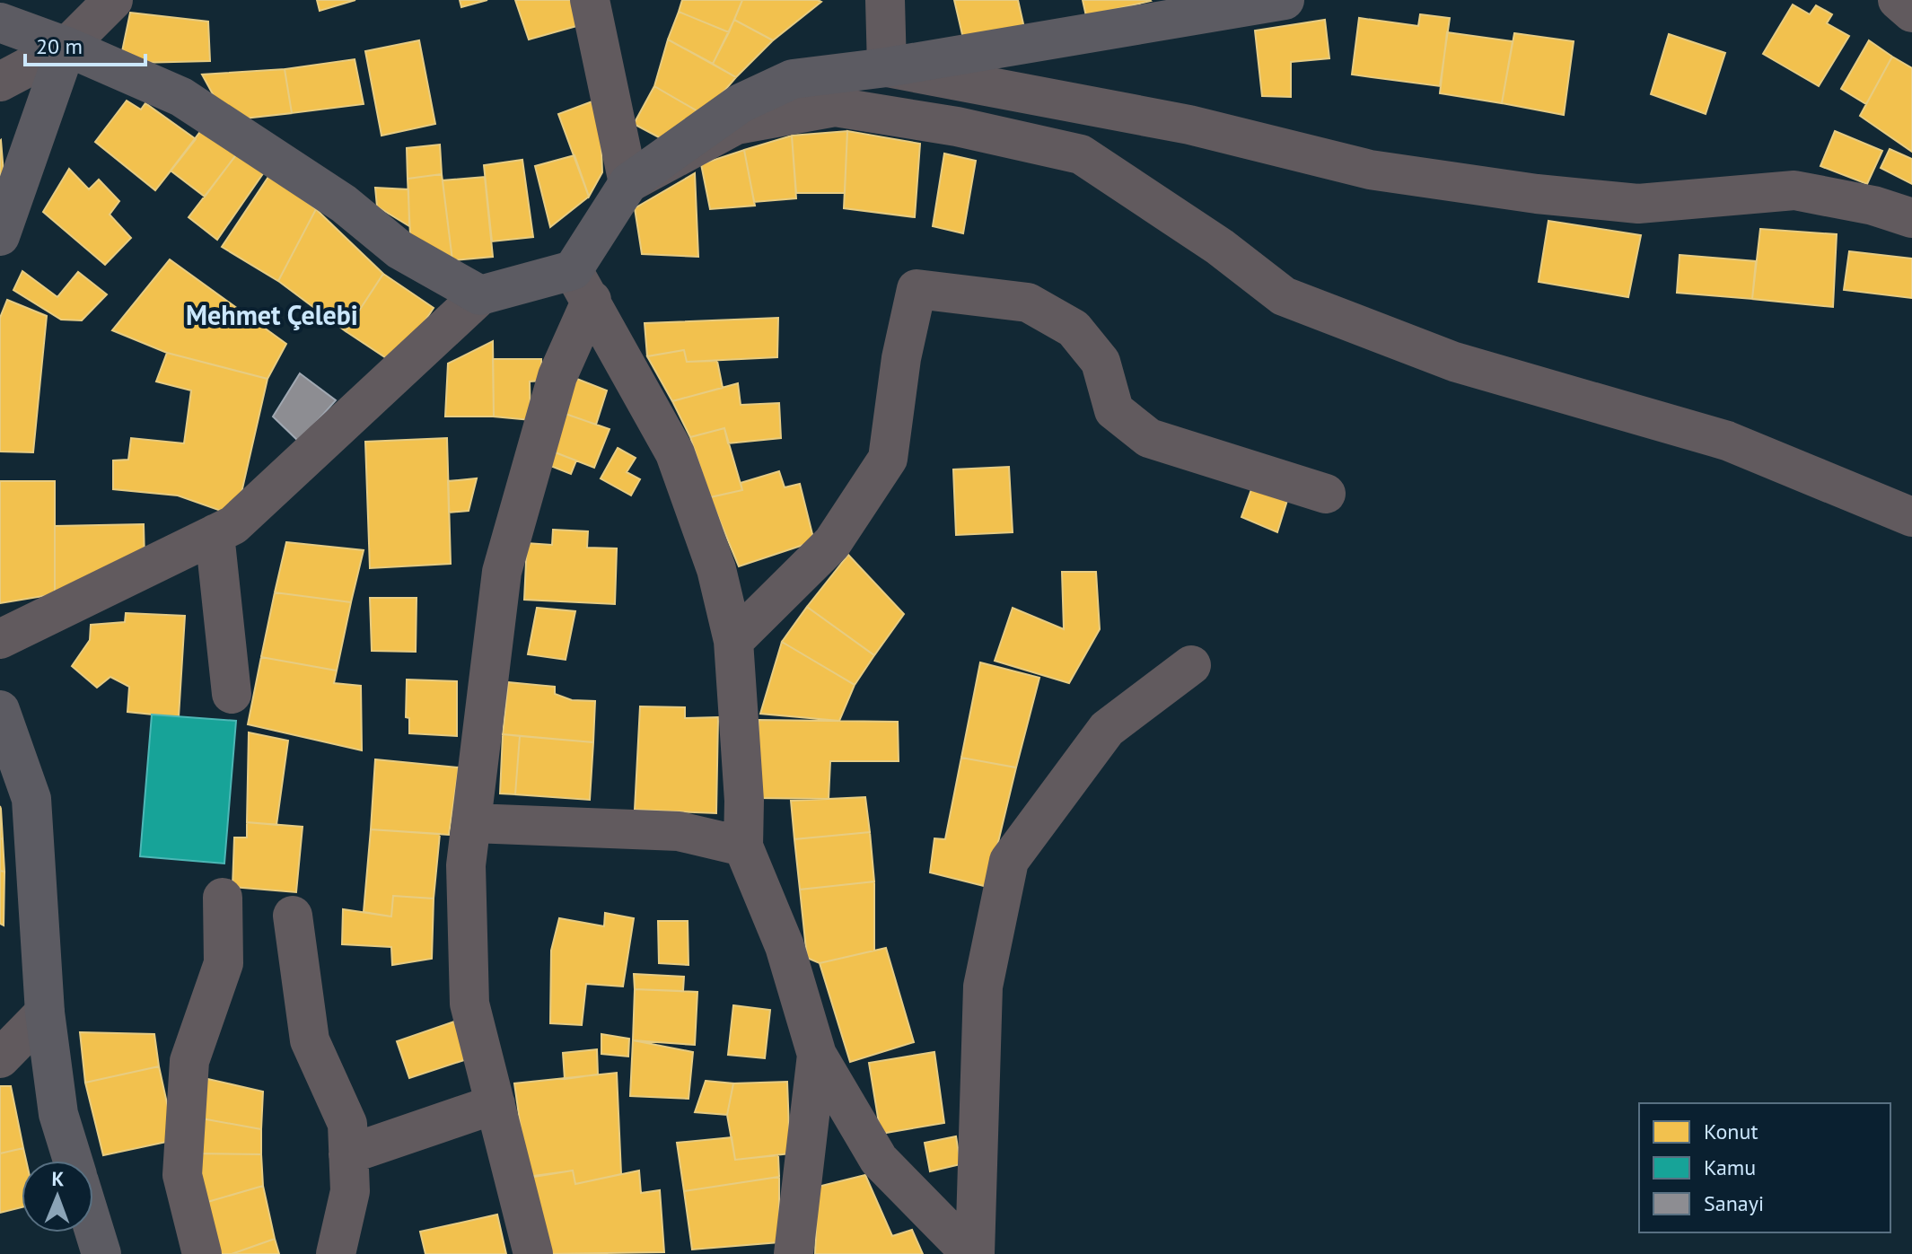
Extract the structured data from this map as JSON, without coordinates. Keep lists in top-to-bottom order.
{
  "districts": ["Mehmet Çelebi"],
  "legend": ["Konut", "Kamu", "Sanayi"],
  "scale_bar": "20 m",
  "north": "top"
}
